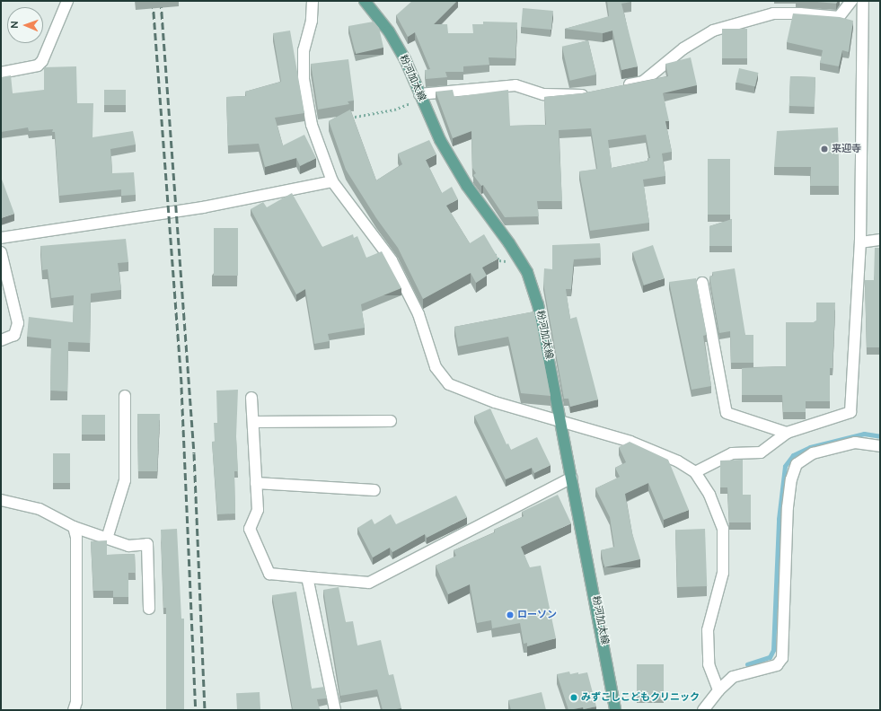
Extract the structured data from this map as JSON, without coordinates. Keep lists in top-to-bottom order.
{
  "streets": {
    "main road": ["粉河加太線"]
  },
  "places": ["来迎寺", "ローソン", "みずこしこどもクリニック"],
  "north": "left"
}
